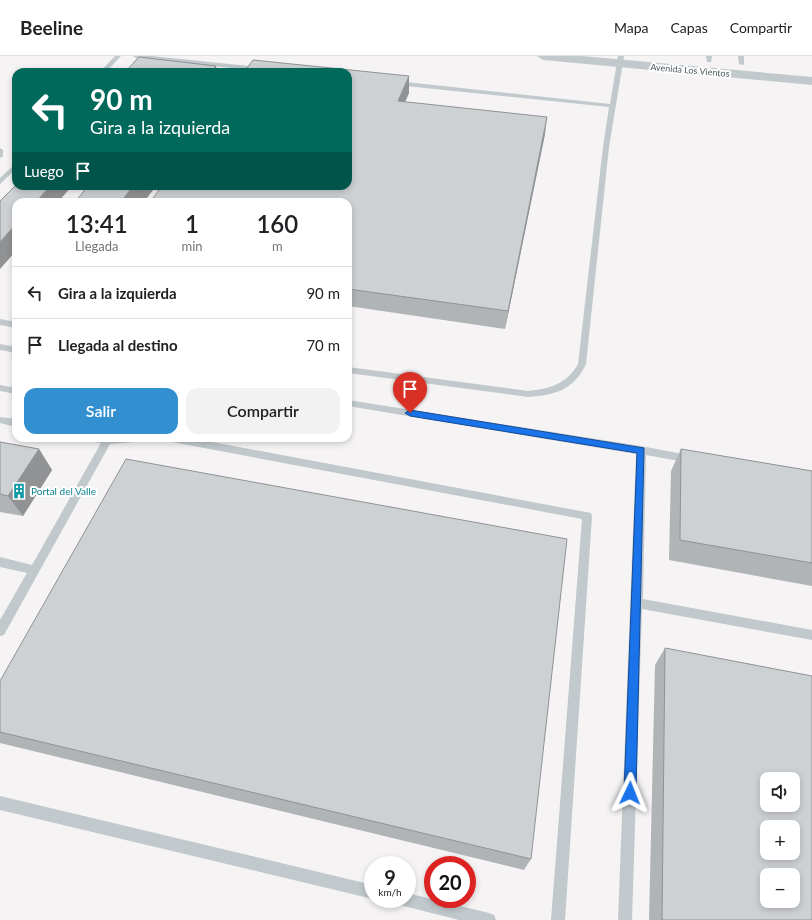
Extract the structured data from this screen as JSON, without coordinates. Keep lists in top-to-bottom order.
{
  "streets": {
    "street": ["Avenida Los Vientos"]
  },
  "places": {
    "building": ["Portal del Valle"]
  },
  "page": {
    "header": "Beeline",
    "nav": ["Mapa", "Capas", "Compartir"],
    "turn": ["90 m", "Gira a la izquierda"],
    "then": "Luego",
    "eta": [
      "13:41",
      "Llegada",
      "1",
      "min",
      "160",
      "m"
    ],
    "list": [
      {
        "name": "Gira a la izquierda",
        "value": "90 m"
      },
      {
        "name": "Llegada al destino",
        "value": "70 m"
      }
    ],
    "buttons": ["Salir", "Compartir"],
    "map_buttons": ["+", "−"],
    "speed": "9 km/h",
    "limit": "20"
  }
}
